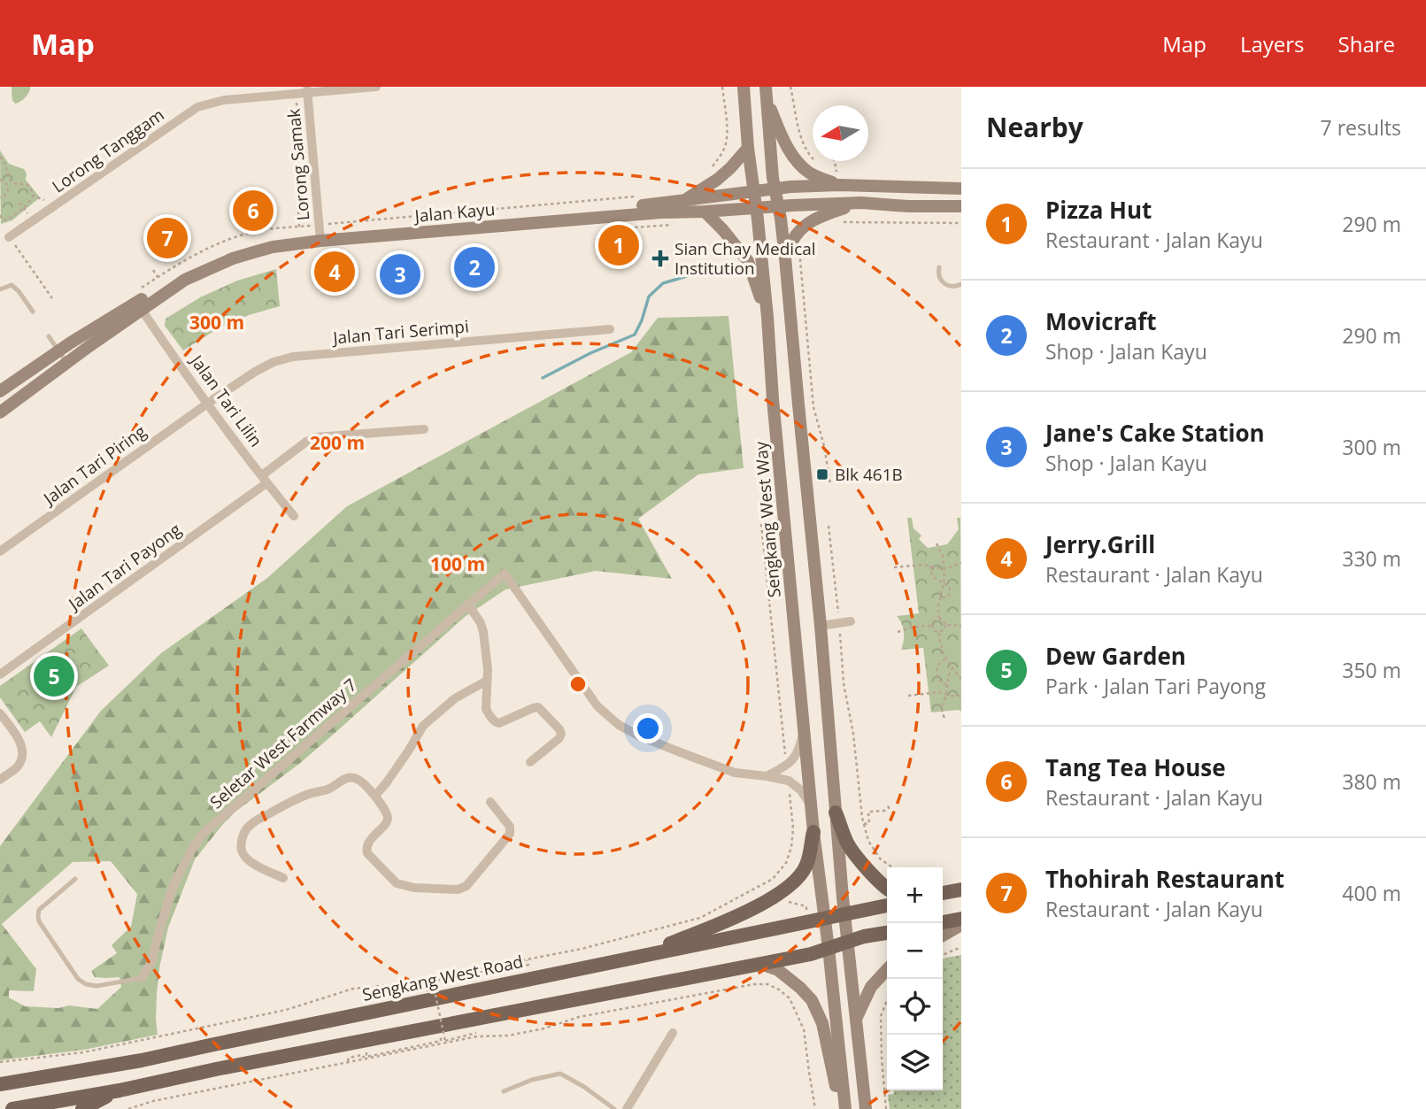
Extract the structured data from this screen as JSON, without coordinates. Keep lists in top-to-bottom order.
{
  "streets": {
    "main road": ["Jalan Kayu", "Sengkang West Way", "Sengkang West Road"],
    "street": [
      "Lorong Tanggam",
      "Lorong Samak",
      "Jalan Tari Serimpi",
      "Jalan Tari Lilin",
      "Jalan Tari Piring",
      "Jalan Tari Payong",
      "Seletar West Farmway 7"
    ]
  },
  "crossings": [
    ["Lorong Tanggam", "Lorong Samak"],
    ["Lorong Samak", "Jalan Kayu"],
    ["Jalan Kayu", "Jalan Tari Lilin"],
    ["Jalan Kayu", "Sengkang West Way"],
    ["Jalan Tari Serimpi", "Jalan Tari Lilin"],
    ["Jalan Tari Serimpi", "Jalan Tari Piring"],
    ["Jalan Tari Lilin", "Jalan Tari Piring"],
    ["Jalan Tari Lilin", "Jalan Tari Payong"],
    ["Sengkang West Way", "Sengkang West Road"]
  ],
  "places": {
    "health": ["Sian Chay Medical Institution"],
    "transit": ["Blk 461B"]
  },
  "north": "left",
  "page": {
    "header": "Map",
    "nav": ["Map", "Layers", "Share"],
    "heading": ["Nearby", "7 results"],
    "list": [
      {
        "mark": "1",
        "name": "Pizza Hut",
        "note": "Restaurant · Jalan Kayu",
        "value": "290 m"
      },
      {
        "mark": "2",
        "name": "Movicraft",
        "note": "Shop · Jalan Kayu",
        "value": "290 m"
      },
      {
        "mark": "3",
        "name": "Jane's Cake Station",
        "note": "Shop · Jalan Kayu",
        "value": "300 m"
      },
      {
        "mark": "4",
        "name": "Jerry.Grill",
        "note": "Restaurant · Jalan Kayu",
        "value": "330 m"
      },
      {
        "mark": "5",
        "name": "Dew Garden",
        "note": "Park · Jalan Tari Payong",
        "value": "350 m"
      },
      {
        "mark": "6",
        "name": "Tang Tea House",
        "note": "Restaurant · Jalan Kayu",
        "value": "380 m"
      },
      {
        "mark": "7",
        "name": "Thohirah Restaurant",
        "note": "Restaurant · Jalan Kayu",
        "value": "400 m"
      }
    ],
    "pins": [
      "6",
      "7",
      "1",
      "2",
      "4",
      "3",
      "5"
    ],
    "map_buttons": ["+", "−"]
  },
  "rings": ["300 m", "200 m", "100 m"]
}
